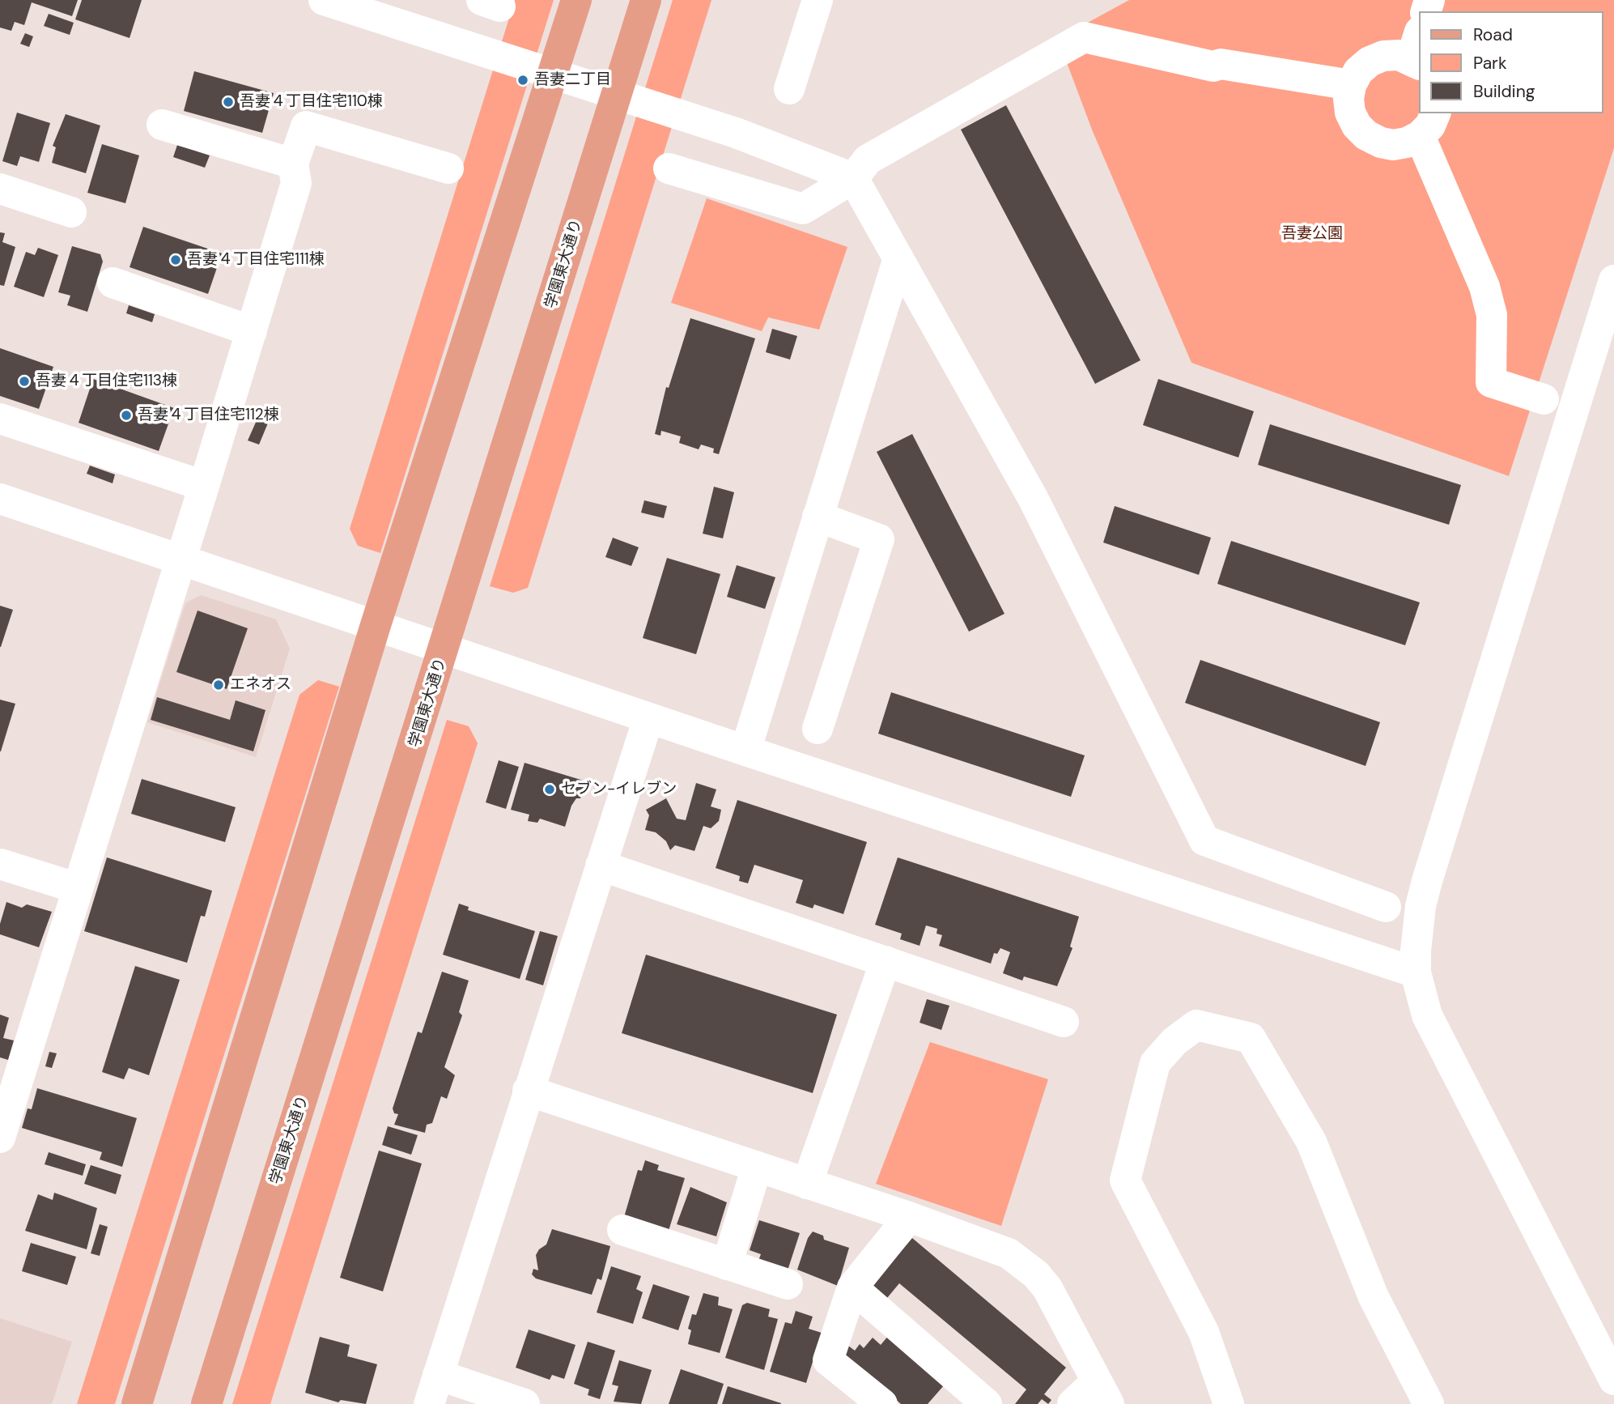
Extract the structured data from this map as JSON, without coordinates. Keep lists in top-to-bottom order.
{
  "streets": {
    "main road": ["学園東大通り"]
  },
  "parks": ["吾妻公園"],
  "places": [
    "吾妻二丁目",
    "吾妻４丁目住宅110棟",
    "吾妻４丁目住宅111棟",
    "吾妻４丁目住宅113棟",
    "吾妻４丁目住宅112棟",
    "エネオス",
    "セブン-イレブン"
  ],
  "legend": ["Road", "Park", "Building"]
}
